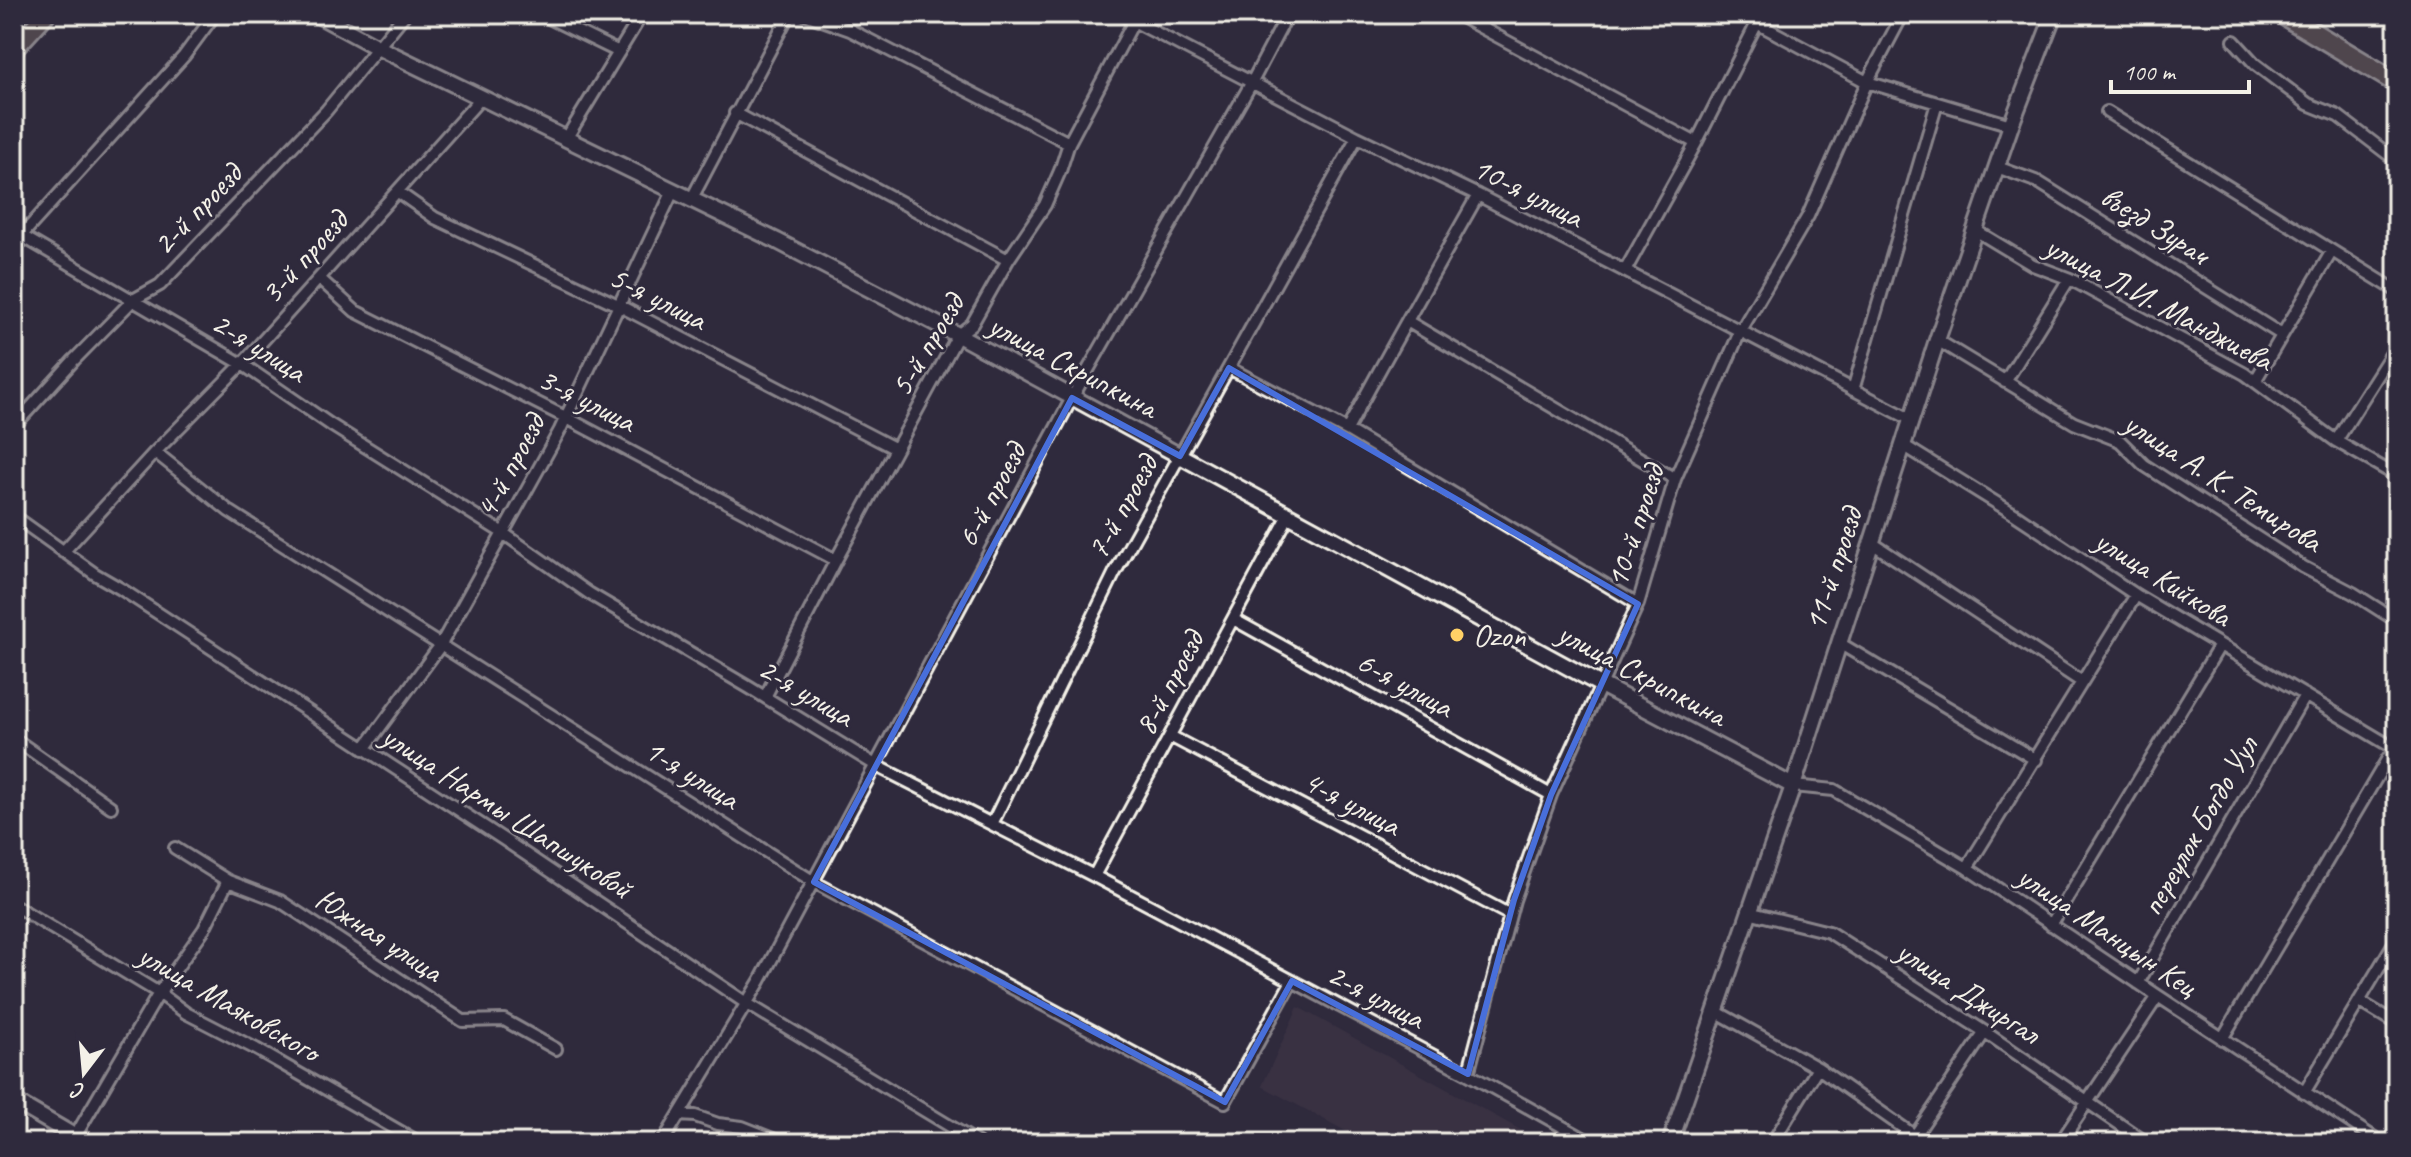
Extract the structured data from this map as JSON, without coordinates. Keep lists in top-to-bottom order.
{
  "streets": {
    "street": [
      "10-я улица",
      "2-й проезд",
      "въезд Зурач",
      "3-й проезд",
      "5-я улица",
      "улица Л.И. Манджиева",
      "5-й проезд",
      "2-я улица",
      "улица Скрипкина",
      "3-я улица",
      "4-й проезд",
      "улица А. К. Темирова",
      "6-й проезд",
      "7-й проезд",
      "10-й проезд",
      "11-й проезд",
      "улица Кийкова",
      "8-й проезд",
      "6-я улица",
      "1-я улица",
      "4-я улица",
      "улица Нармы Шапшуковой",
      "переулок Богдо Уул",
      "улица Манцын Кец",
      "Южная улица",
      "улица Джиргал",
      "улица Маяковского"
    ]
  },
  "crossings": [
    ["10-я улица", "5-й проезд"],
    ["10-я улица", "6-й проезд"],
    ["10-я улица", "7-й проезд"],
    ["10-я улица", "10-й проезд"],
    ["10-я улица", "11-й проезд"],
    ["2-й проезд", "2-я улица"],
    ["2-й проезд", "улица Скрипкина"],
    ["въезд Зурач", "11-й проезд"],
    ["3-й проезд", "5-я улица"],
    ["3-й проезд", "2-я улица"],
    ["3-й проезд", "улица Скрипкина"],
    ["3-й проезд", "3-я улица"],
    ["3-й проезд", "1-я улица"],
    ["3-й проезд", "улица Нармы Шапшуковой"],
    ["5-я улица", "5-й проезд"],
    ["5-я улица", "4-й проезд"],
    ["улица Л.И. Манджиева", "11-й проезд"],
    ["5-й проезд", "2-я улица"],
    ["5-й проезд", "улица Скрипкина"],
    ["5-й проезд", "3-я улица"],
    ["2-я улица", "4-й проезд"],
    ["2-я улица", "6-й проезд"],
    ["2-я улица", "7-й проезд"],
    ["2-я улица", "10-й проезд"],
    ["2-я улица", "8-й проезд"],
    ["2-я улица", "1-я улица"],
    ["улица Скрипкина", "4-й проезд"],
    ["улица Скрипкина", "6-й проезд"],
    ["улица Скрипкина", "7-й проезд"],
    ["улица Скрипкина", "10-й проезд"],
    ["улица Скрипкина", "11-й проезд"],
    ["улица Скрипкина", "8-й проезд"],
    ["улица Скрипкина", "улица Манцын Кец"],
    ["3-я улица", "4-й проезд"],
    ["4-й проезд", "1-я улица"],
    ["4-й проезд", "улица Нармы Шапшуковой"],
    ["улица А. К. Темирова", "11-й проезд"],
    ["6-й проезд", "1-я улица"],
    ["6-й проезд", "улица Нармы Шапшуковой"],
    ["10-й проезд", "6-я улица"],
    ["10-й проезд", "4-я улица"],
    ["11-й проезд", "улица Кийкова"],
    ["11-й проезд", "улица Манцын Кец"],
    ["11-й проезд", "улица Джиргал"],
    ["улица Кийкова", "переулок Богдо Уул"],
    ["8-й проезд", "6-я улица"],
    ["8-й проезд", "4-я улица"],
    ["переулок Богдо Уул", "улица Манцын Кец"]
  ],
  "places": ["Ozon"],
  "scale_bar": "100 m",
  "north": "bottom"
}
